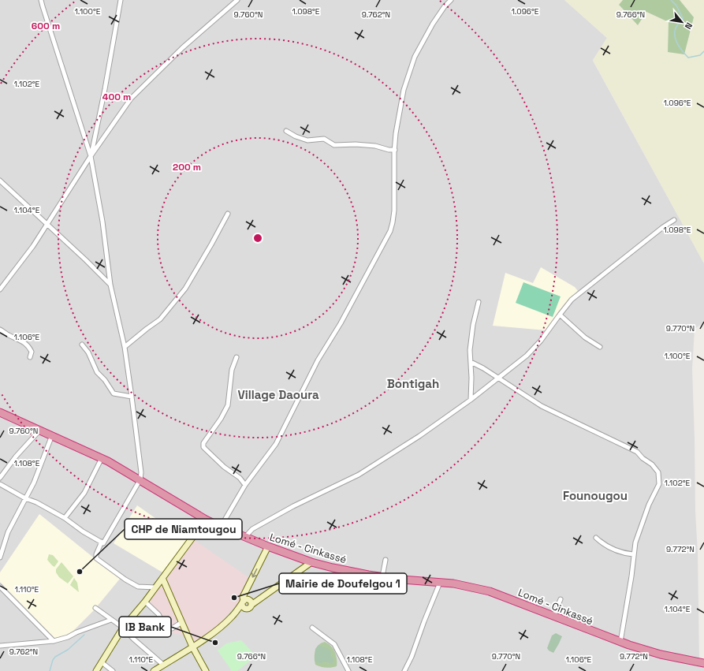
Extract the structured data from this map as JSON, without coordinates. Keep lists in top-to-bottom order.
{
  "streets": {
    "highway": ["Lomé - Cinkassé"]
  },
  "districts": ["Bontigah", "Village Daoura", "Founougou"],
  "places": ["CHP de Niamtougou", "Mairie de Doufelgou 1", "IB Bank"],
  "north": "bottom right",
  "coordinates": [
    "1.096°E",
    "1.100°E",
    "1.098°E",
    "9.760°N",
    "9.762°N",
    "9.766°N",
    "1.102°E",
    "1.104°E",
    "9.770°N",
    "1.106°E",
    "1.108°E",
    "9.772°N",
    "1.110°E"
  ],
  "rings": ["600 m", "400 m", "200 m"]
}
